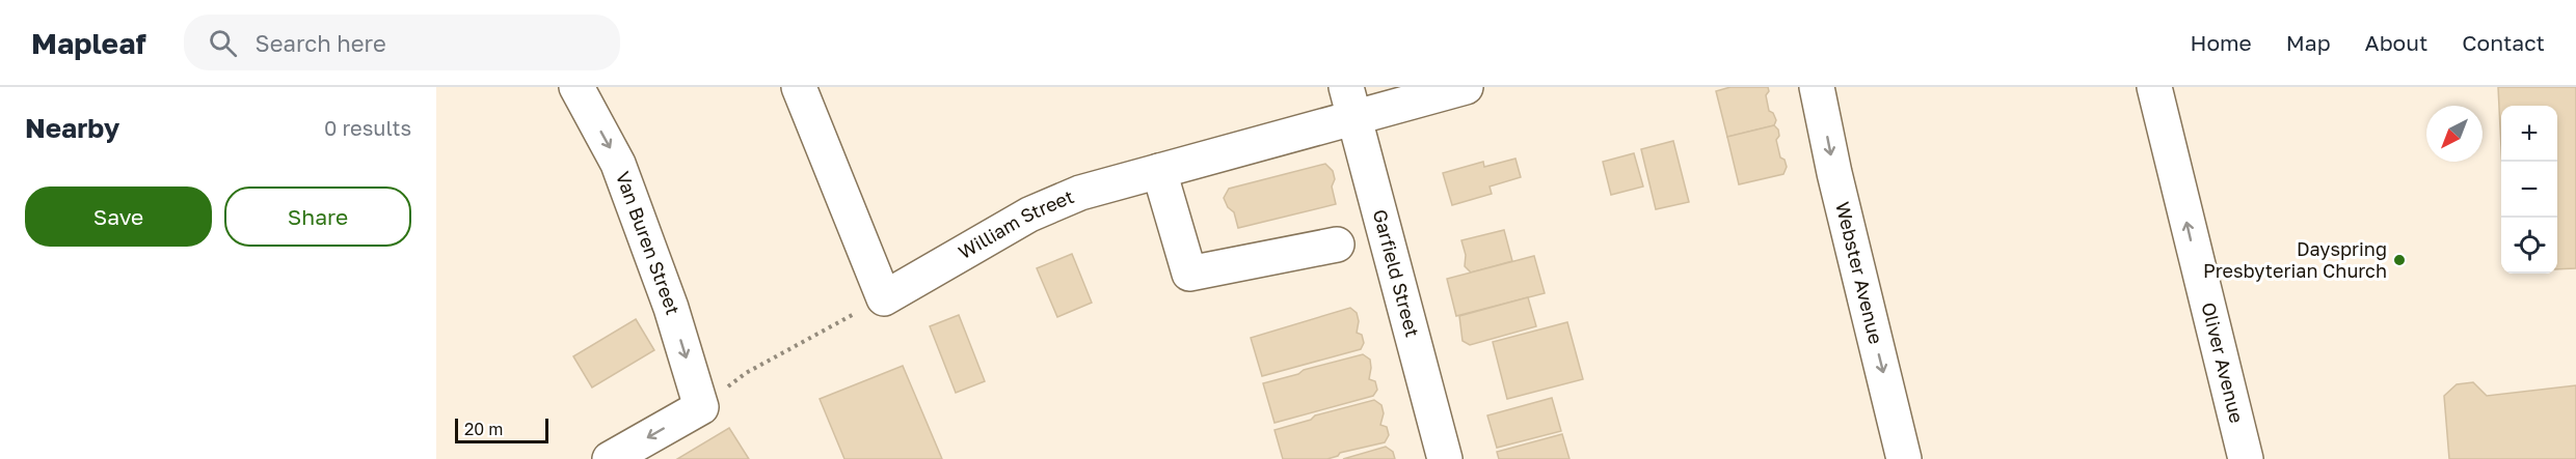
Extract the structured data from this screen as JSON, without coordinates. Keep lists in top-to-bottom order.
{
  "streets": {
    "street": [
      "William Street",
      "Van Buren Street",
      "Garfield Street",
      "Webster Avenue",
      "Oliver Avenue"
    ]
  },
  "crossings": [
    ["William Street", "Garfield Street"]
  ],
  "one_way": ["Webster Avenue", "Oliver Avenue"],
  "places": ["Dayspring Presbyterian Church"],
  "scale_bar": "20 m",
  "north": "bottom left",
  "page": {
    "header": "Mapleaf",
    "search": "Search here",
    "nav": [
      "Home",
      "Map",
      "About",
      "Contact"
    ],
    "heading": ["Nearby", "0 results"],
    "map_buttons": ["+", "−"],
    "buttons": ["Save", "Share"],
    "scale": "20 m"
  }
}
